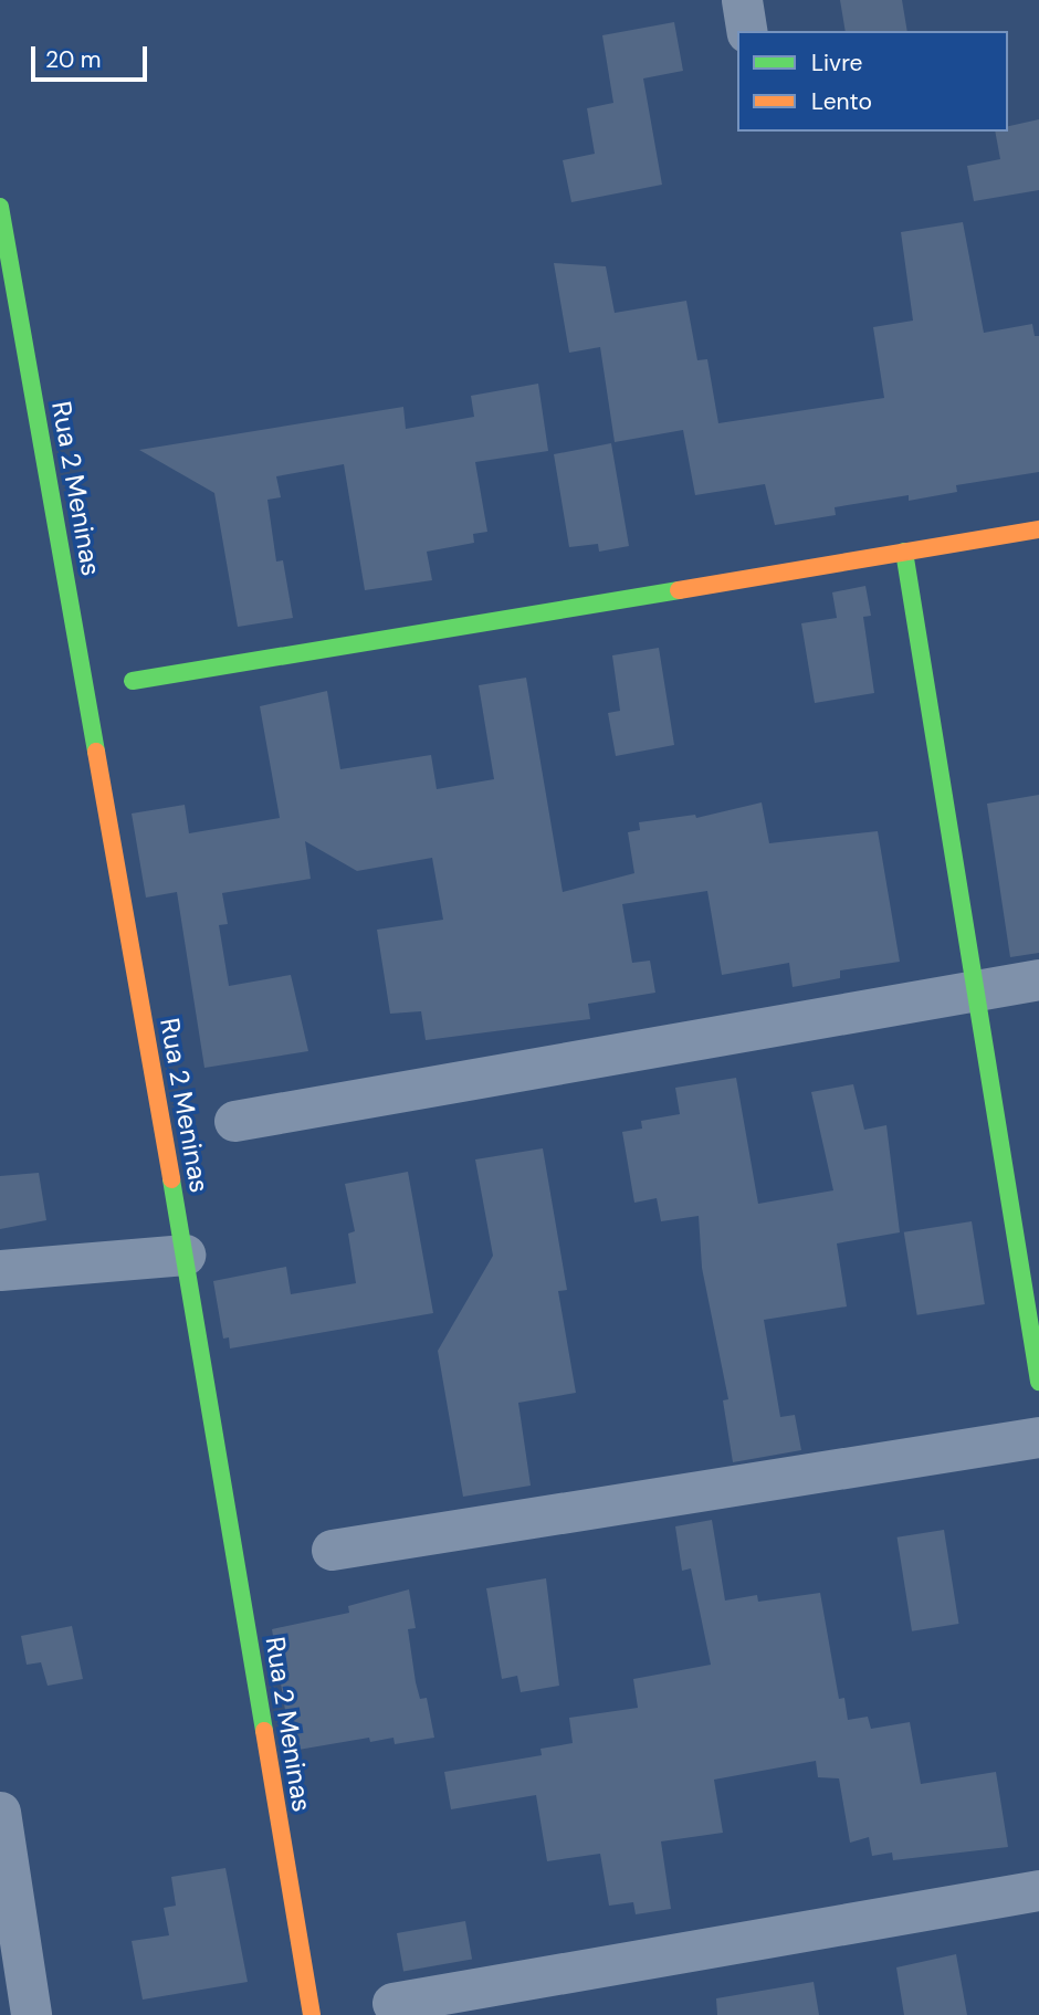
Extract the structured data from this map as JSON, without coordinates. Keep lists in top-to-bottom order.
{
  "streets": {
    "street": ["Rua 2 Meninas"]
  },
  "legend": ["Livre", "Lento"],
  "scale_bar": "20 m"
}
